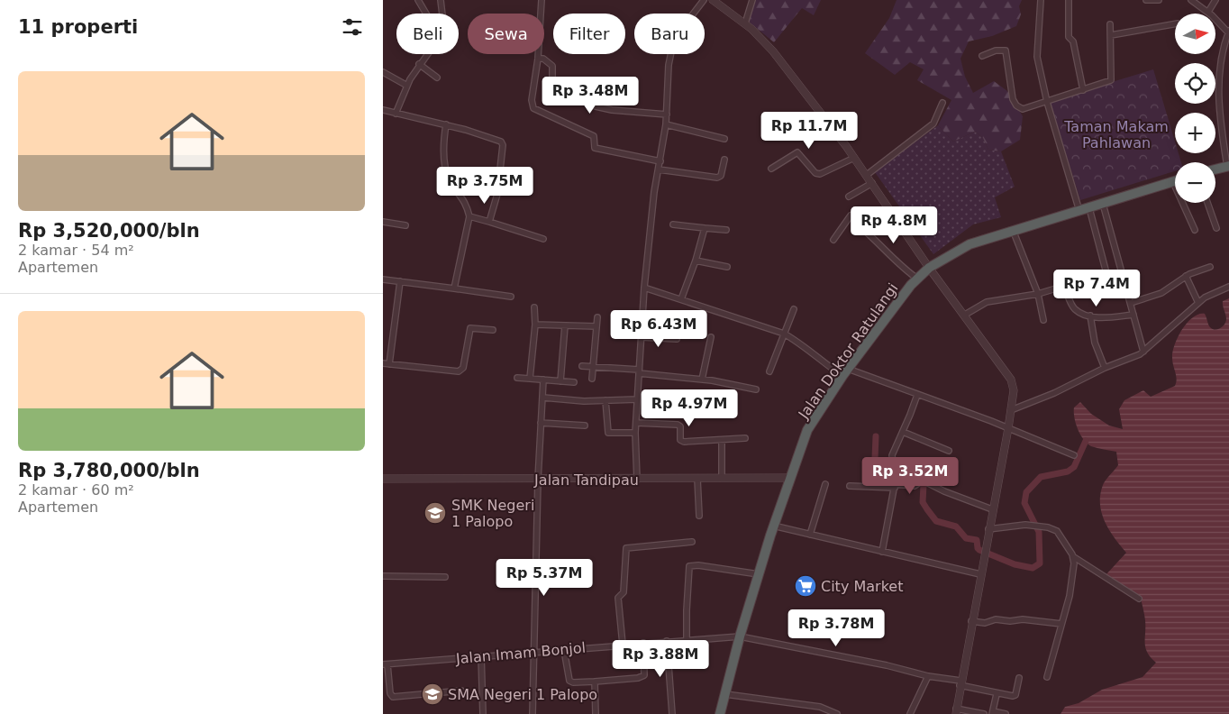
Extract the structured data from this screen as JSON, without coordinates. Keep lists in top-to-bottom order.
{
  "streets": {
    "highway": ["Jalan Doktor Ratulangi"],
    "street": ["Jalan Tandipau", "Jalan Imam Bonjol"]
  },
  "crossings": [
    ["Jalan Doktor Ratulangi", "Jalan Tandipau"],
    ["Jalan Doktor Ratulangi", "Jalan Imam Bonjol"]
  ],
  "parks": ["Taman Makam Pahlawan"],
  "places": {
    "school or university": ["SMK Negeri 1 Palopo", "SMA Negeri 1 Palopo"],
    "supermarket": ["City Market"]
  },
  "north": "right",
  "page": {
    "heading": "11 properti",
    "map_buttons": ["+", "−"],
    "chip": [
      "Beli",
      "Sewa",
      "Filter",
      "Baru"
    ],
    "list": [
      {
        "name": "Rp 3,520,000/bln",
        "note": "2 kamar · 54 m² · Apartemen"
      },
      {
        "name": "Rp 3,780,000/bln",
        "note": "2 kamar · 60 m² · Apartemen"
      }
    ],
    "price": [
      "Rp 3.48M",
      "Rp 11.7M",
      "Rp 3.75M",
      "Rp 4.8M",
      "Rp 7.4M",
      "Rp 6.43M",
      "Rp 4.97M",
      "Rp 3.52M",
      "Rp 5.37M",
      "Rp 3.78M",
      "Rp 3.88M"
    ]
  }
}
